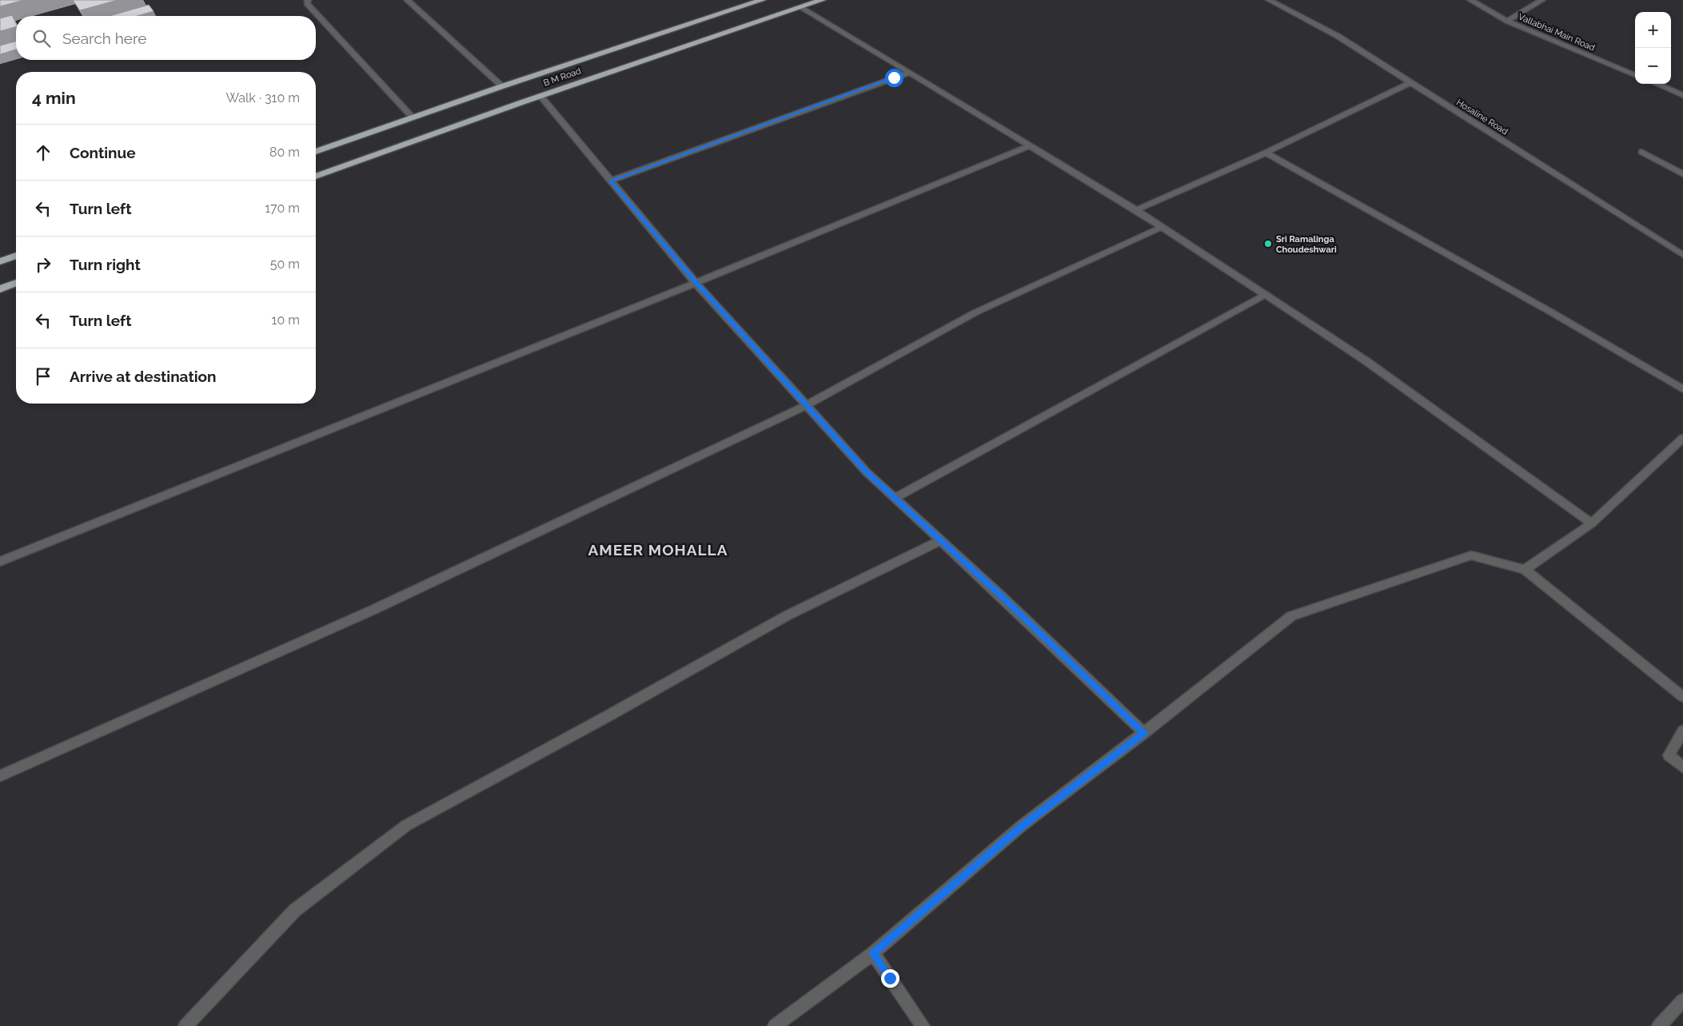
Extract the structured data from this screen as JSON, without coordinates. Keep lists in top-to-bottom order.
{
  "streets": {
    "highway": ["B M Road"],
    "street": ["Vallabhai Main Road", "Hosaline Road"]
  },
  "districts": ["AMEER MOHALLA"],
  "places": ["Sri Ramalinga Choudeshwari"],
  "page": {
    "map_buttons": ["+", "−"],
    "search": "Search here",
    "heading": ["4 min", "Walk · 310 m"],
    "list": [
      ["Continue", "80 m"],
      ["Turn left", "170 m"],
      ["Turn right", "50 m"],
      ["Turn left", "10 m"],
      "Arrive at destination"
    ]
  }
}
